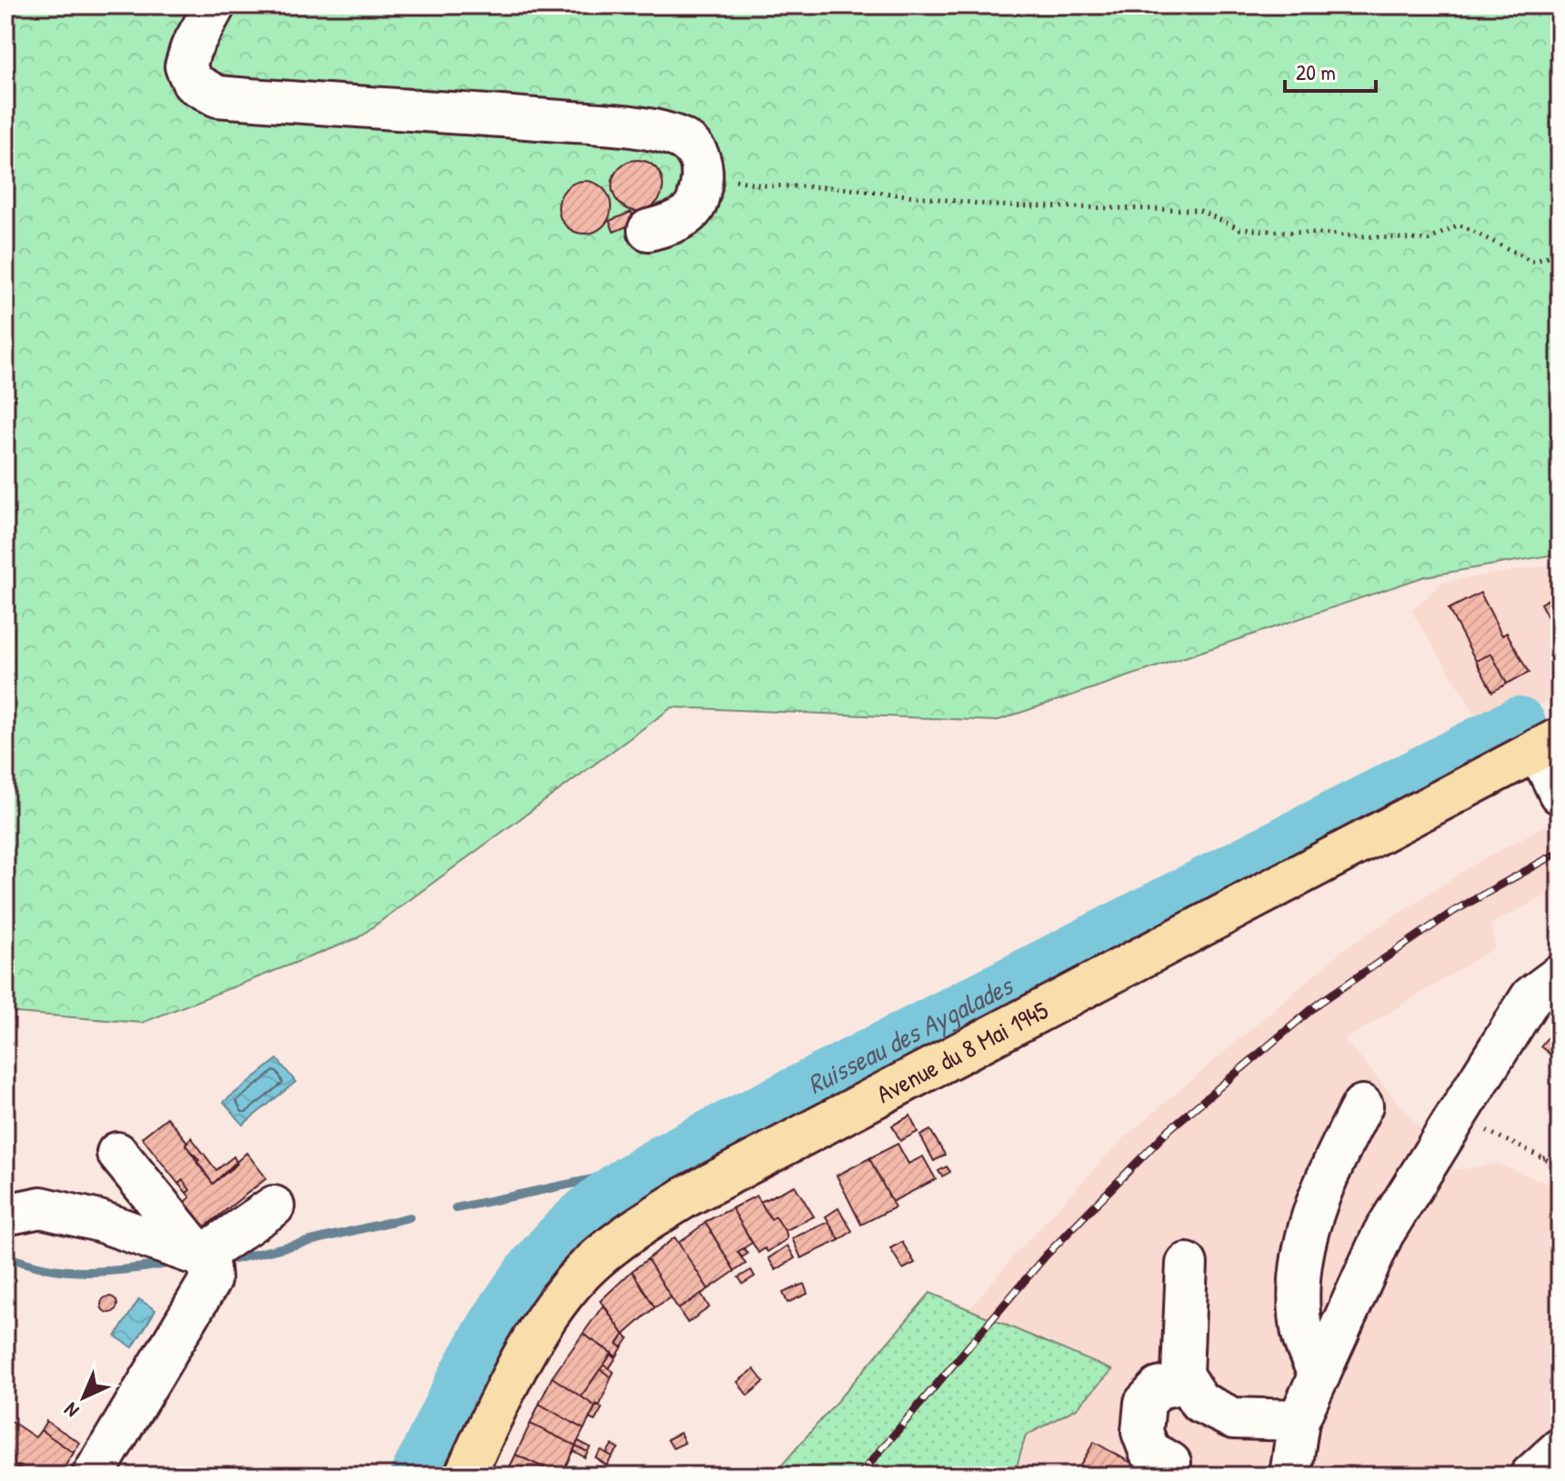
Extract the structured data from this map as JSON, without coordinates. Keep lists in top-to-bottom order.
{
  "streets": {
    "main road": ["Avenue du 8 Mai 1945"]
  },
  "water": ["Ruisseau des Aygalades"],
  "scale_bar": "20 m",
  "north": "bottom left"
}
